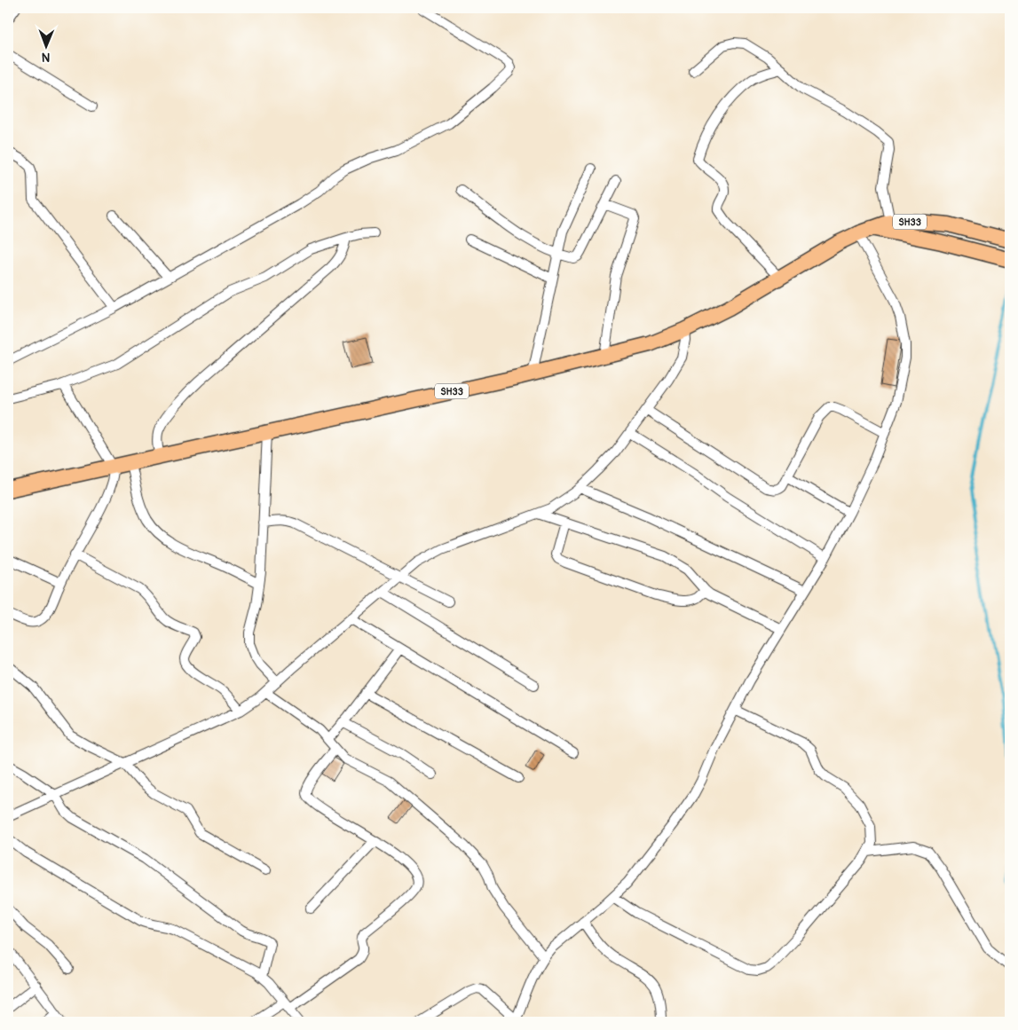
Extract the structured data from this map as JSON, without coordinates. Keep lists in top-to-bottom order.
{
  "streets": {
    "main road": ["SH33"]
  },
  "north": "bottom"
}
